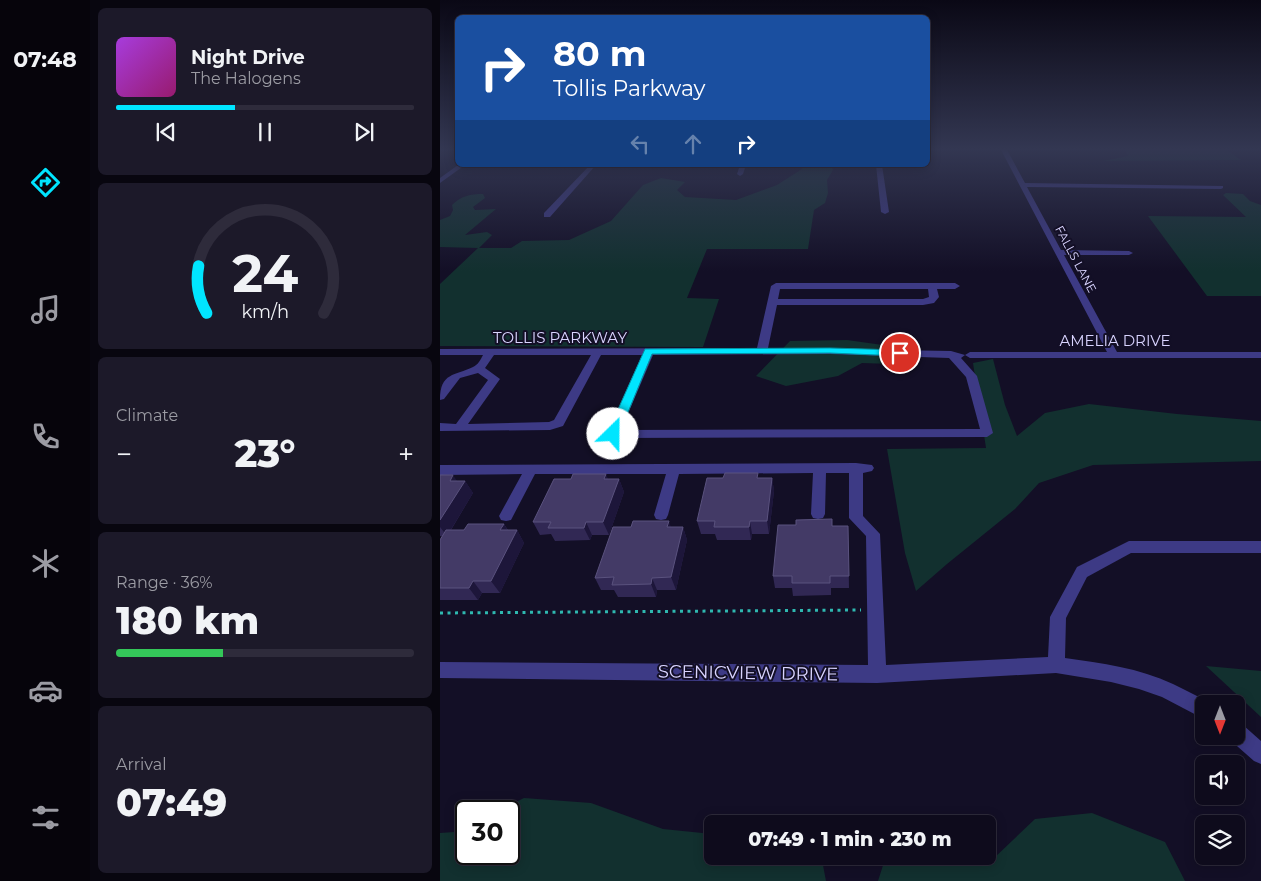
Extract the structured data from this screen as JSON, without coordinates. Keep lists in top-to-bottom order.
{
  "streets": {
    "street": [
      "FALLS LANE",
      "TOLLIS PARKWAY",
      "AMELIA DRIVE",
      "SCENICVIEW DRIVE"
    ]
  },
  "crossings": [
    ["FALLS LANE", "AMELIA DRIVE"],
    ["TOLLIS PARKWAY", "AMELIA DRIVE"]
  ],
  "north": "bottom",
  "page": {
    "tabs": "07:48",
    "turn": ["80 m", "Tollis Parkway"],
    "song": ["Night Drive", "The Halogens"],
    "tile": [
      "Climate",
      ["Range · 36%", "180 km"],
      ["Arrival", "07:49"]
    ],
    "heat": ["−", "23°", "+"],
    "limit": "30",
    "trip": "07:49 · 1 min · 230 m",
    "gauge": ["24", "km/h"]
  }
}
